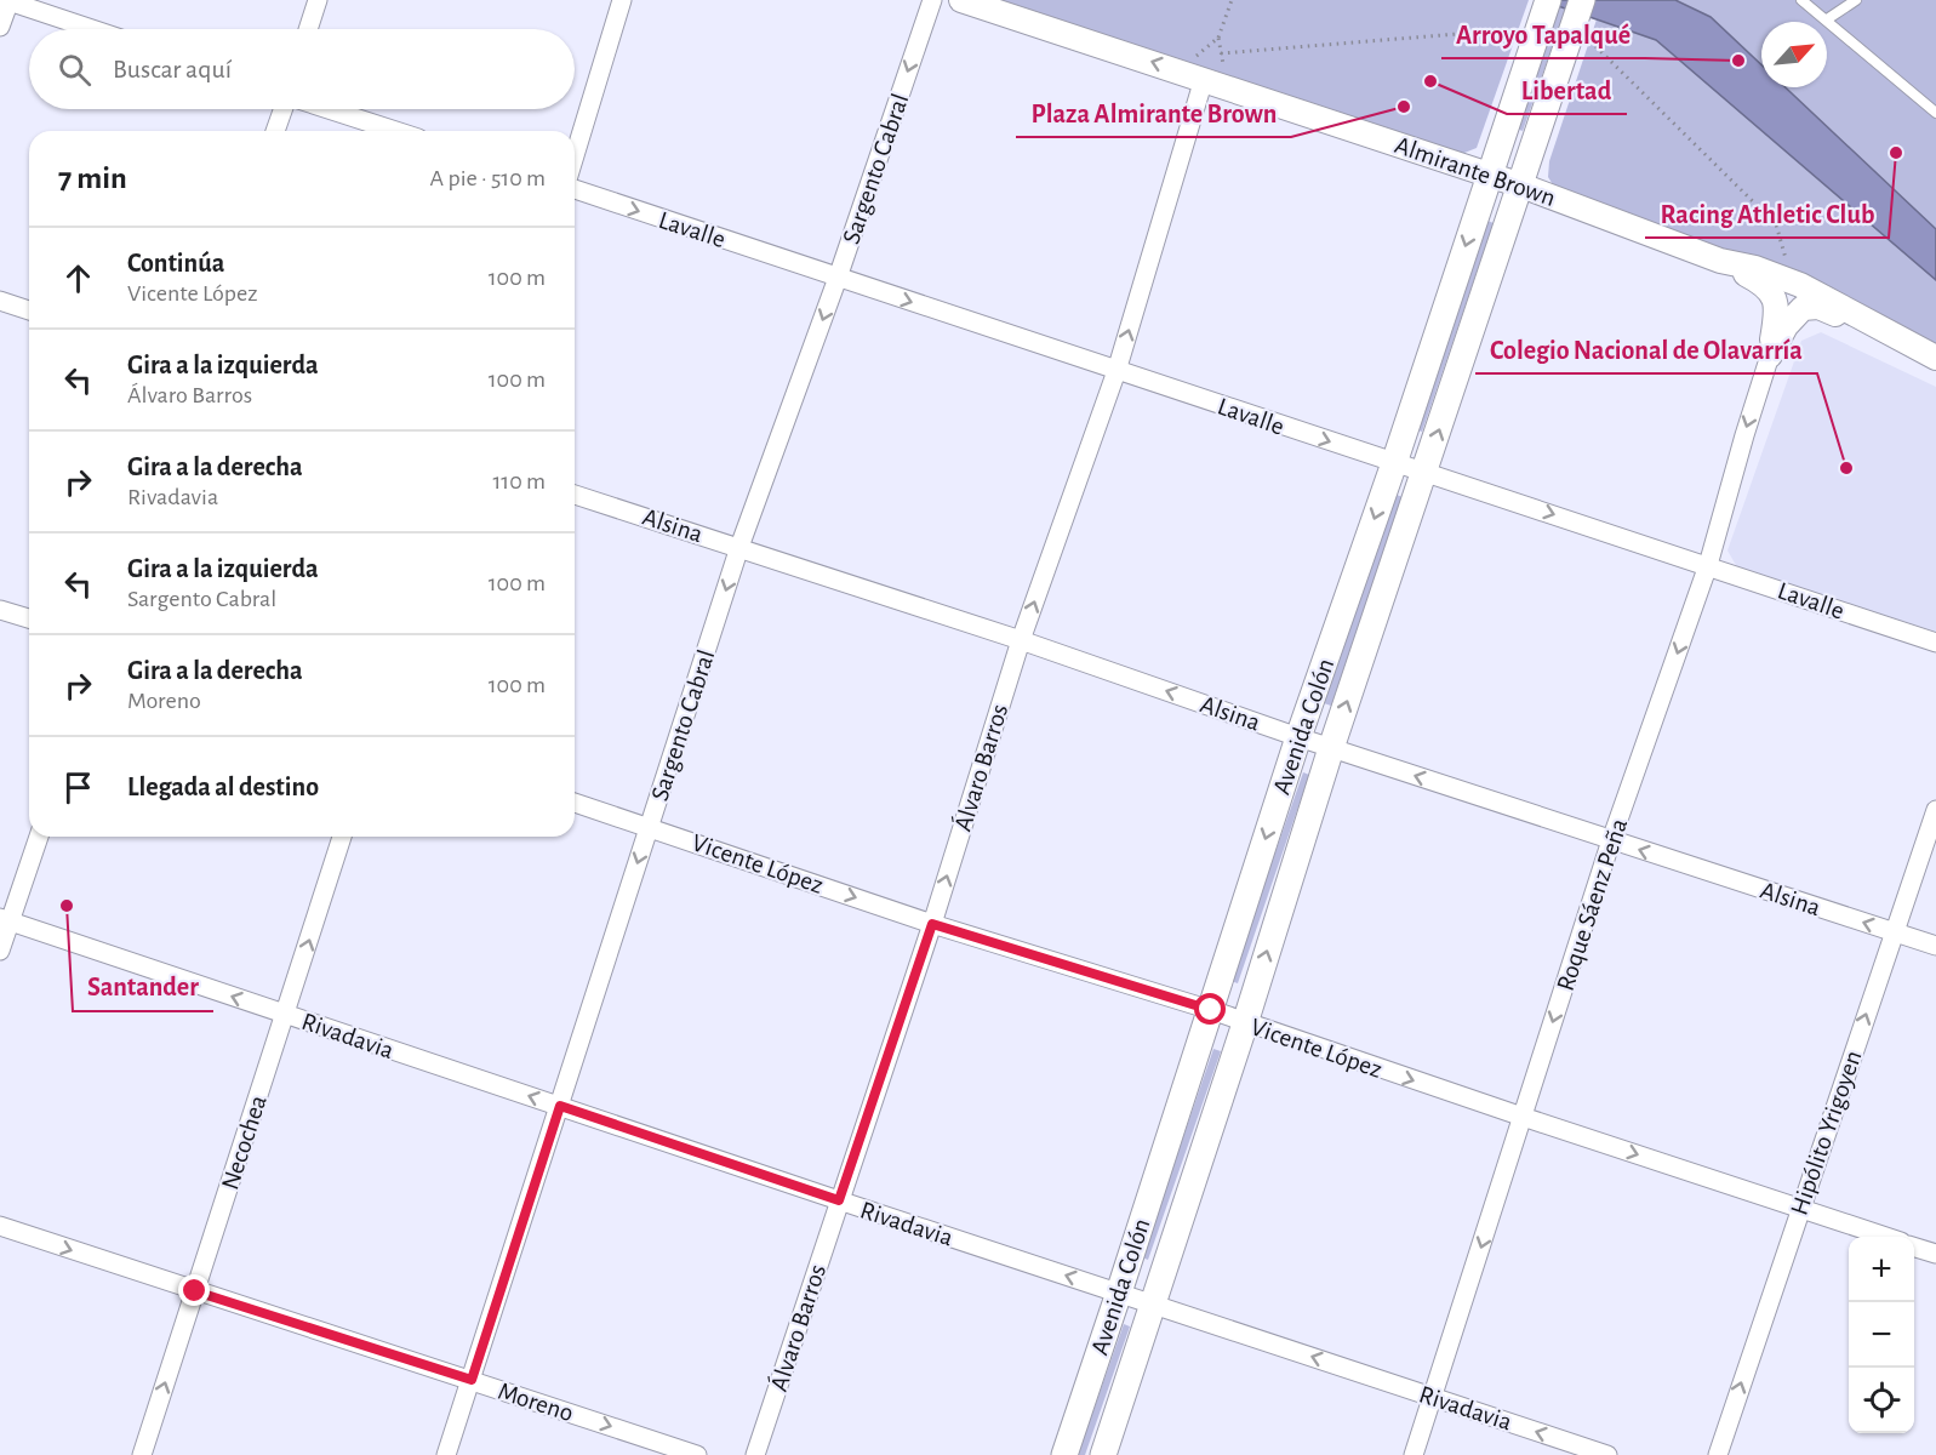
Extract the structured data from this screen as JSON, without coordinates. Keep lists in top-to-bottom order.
{
  "streets": {
    "main road": ["Avenida Colón"],
    "street": [
      "Sargento Cabral",
      "Almirante Brown",
      "Lavalle",
      "Alsina",
      "Álvaro Barros",
      "Vicente López",
      "Roque Sáenz Peña",
      "Rivadavia",
      "Hipólito Yrigoyen",
      "Necochea",
      "Moreno"
    ]
  },
  "crossings": [
    ["Sargento Cabral", "Lavalle"],
    ["Sargento Cabral", "Alsina"],
    ["Sargento Cabral", "Vicente López"],
    ["Sargento Cabral", "Rivadavia"],
    ["Sargento Cabral", "Moreno"],
    ["Almirante Brown", "Avenida Colón"],
    ["Almirante Brown", "Álvaro Barros"],
    ["Lavalle", "Avenida Colón"],
    ["Lavalle", "Álvaro Barros"],
    ["Lavalle", "Roque Sáenz Peña"],
    ["Alsina", "Avenida Colón"],
    ["Alsina", "Álvaro Barros"],
    ["Alsina", "Roque Sáenz Peña"],
    ["Alsina", "Hipólito Yrigoyen"],
    ["Avenida Colón", "Vicente López"],
    ["Avenida Colón", "Rivadavia"],
    ["Álvaro Barros", "Vicente López"],
    ["Álvaro Barros", "Rivadavia"],
    ["Vicente López", "Roque Sáenz Peña"],
    ["Vicente López", "Hipólito Yrigoyen"],
    ["Roque Sáenz Peña", "Rivadavia"],
    ["Rivadavia", "Necochea"],
    ["Necochea", "Moreno"]
  ],
  "one_way": [
    "Sargento Cabral",
    "Lavalle",
    "Alsina",
    "Álvaro Barros",
    "Vicente López",
    "Roque Sáenz Peña",
    "Rivadavia",
    "Hipólito Yrigoyen",
    "Necochea",
    "Moreno"
  ],
  "places": [
    "Arroyo Tapalqué",
    "Libertad",
    "Plaza Almirante Brown",
    "Racing Athletic Club",
    "Colegio Nacional de Olavarría",
    "Santander"
  ],
  "north": "top right",
  "page": {
    "search": "Buscar aquí",
    "heading": ["7 min", "A pie · 510 m"],
    "list": [
      ["Continúa", "Vicente López", "100 m"],
      ["Gira a la izquierda", "Álvaro Barros", "100 m"],
      ["Gira a la derecha", "Rivadavia", "110 m"],
      ["Gira a la izquierda", "Sargento Cabral", "100 m"],
      ["Gira a la derecha", "Moreno", "100 m"],
      "Llegada al destino"
    ],
    "map_buttons": ["+", "−"]
  }
}
